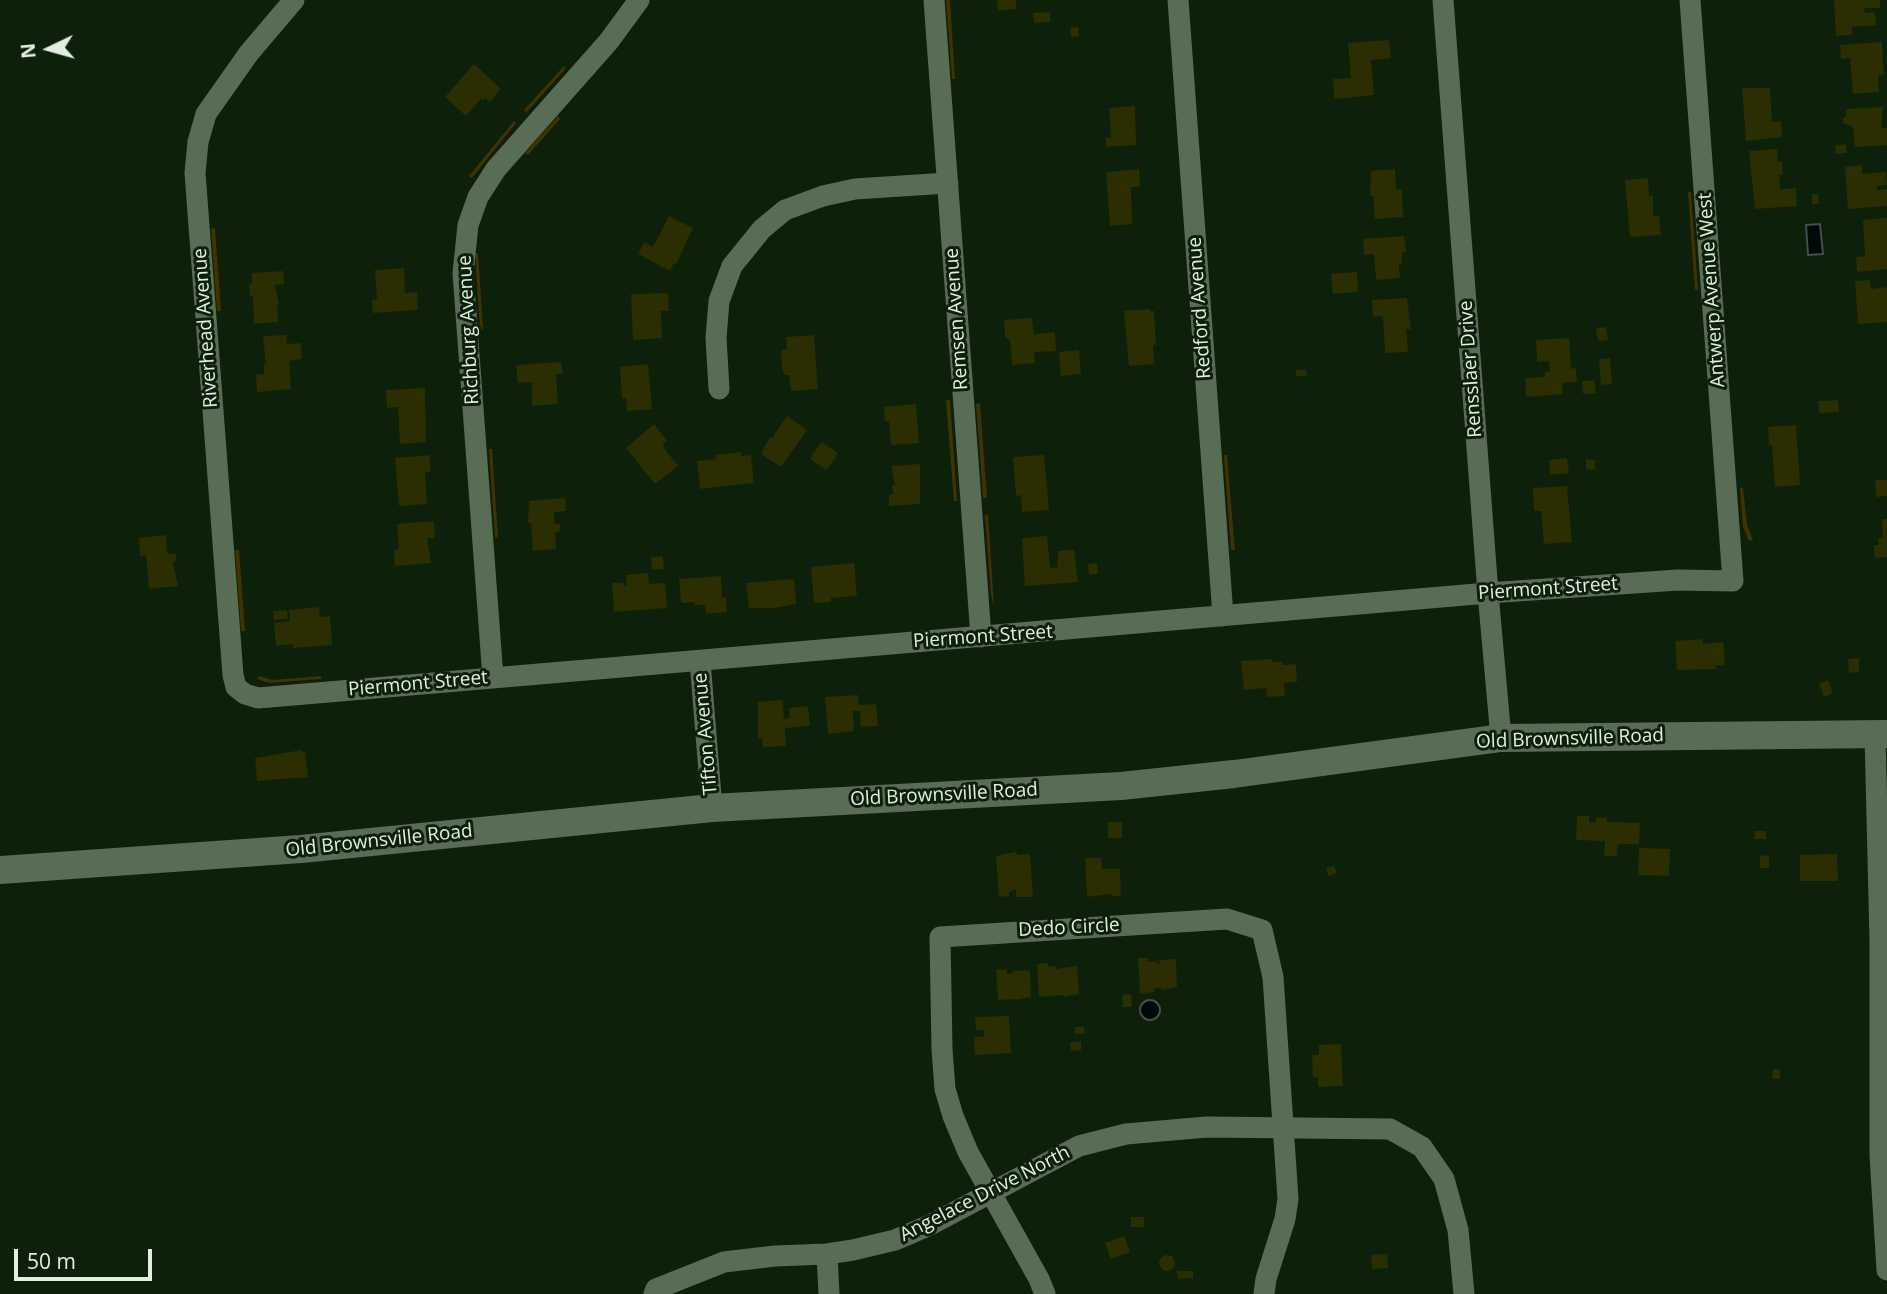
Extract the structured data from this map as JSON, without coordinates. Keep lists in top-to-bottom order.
{
  "streets": {
    "street": [
      "Antwerp Avenue West",
      "Redford Avenue",
      "Remsen Avenue",
      "Riverhead Avenue",
      "Richburg Avenue",
      "Rensslaer Drive",
      "Piermont Street",
      "Tifton Avenue",
      "Old Brownsville Road",
      "Dedo Circle",
      "Angelace Drive North"
    ]
  },
  "crossings": [
    ["Antwerp Avenue West", "Piermont Street"],
    ["Redford Avenue", "Piermont Street"],
    ["Remsen Avenue", "Piermont Street"],
    ["Riverhead Avenue", "Piermont Street"],
    ["Richburg Avenue", "Piermont Street"],
    ["Rensslaer Drive", "Piermont Street"],
    ["Rensslaer Drive", "Old Brownsville Road"],
    ["Piermont Street", "Tifton Avenue"],
    ["Tifton Avenue", "Old Brownsville Road"],
    ["Dedo Circle", "Angelace Drive North"]
  ],
  "scale_bar": "50 m",
  "north": "left"
}
